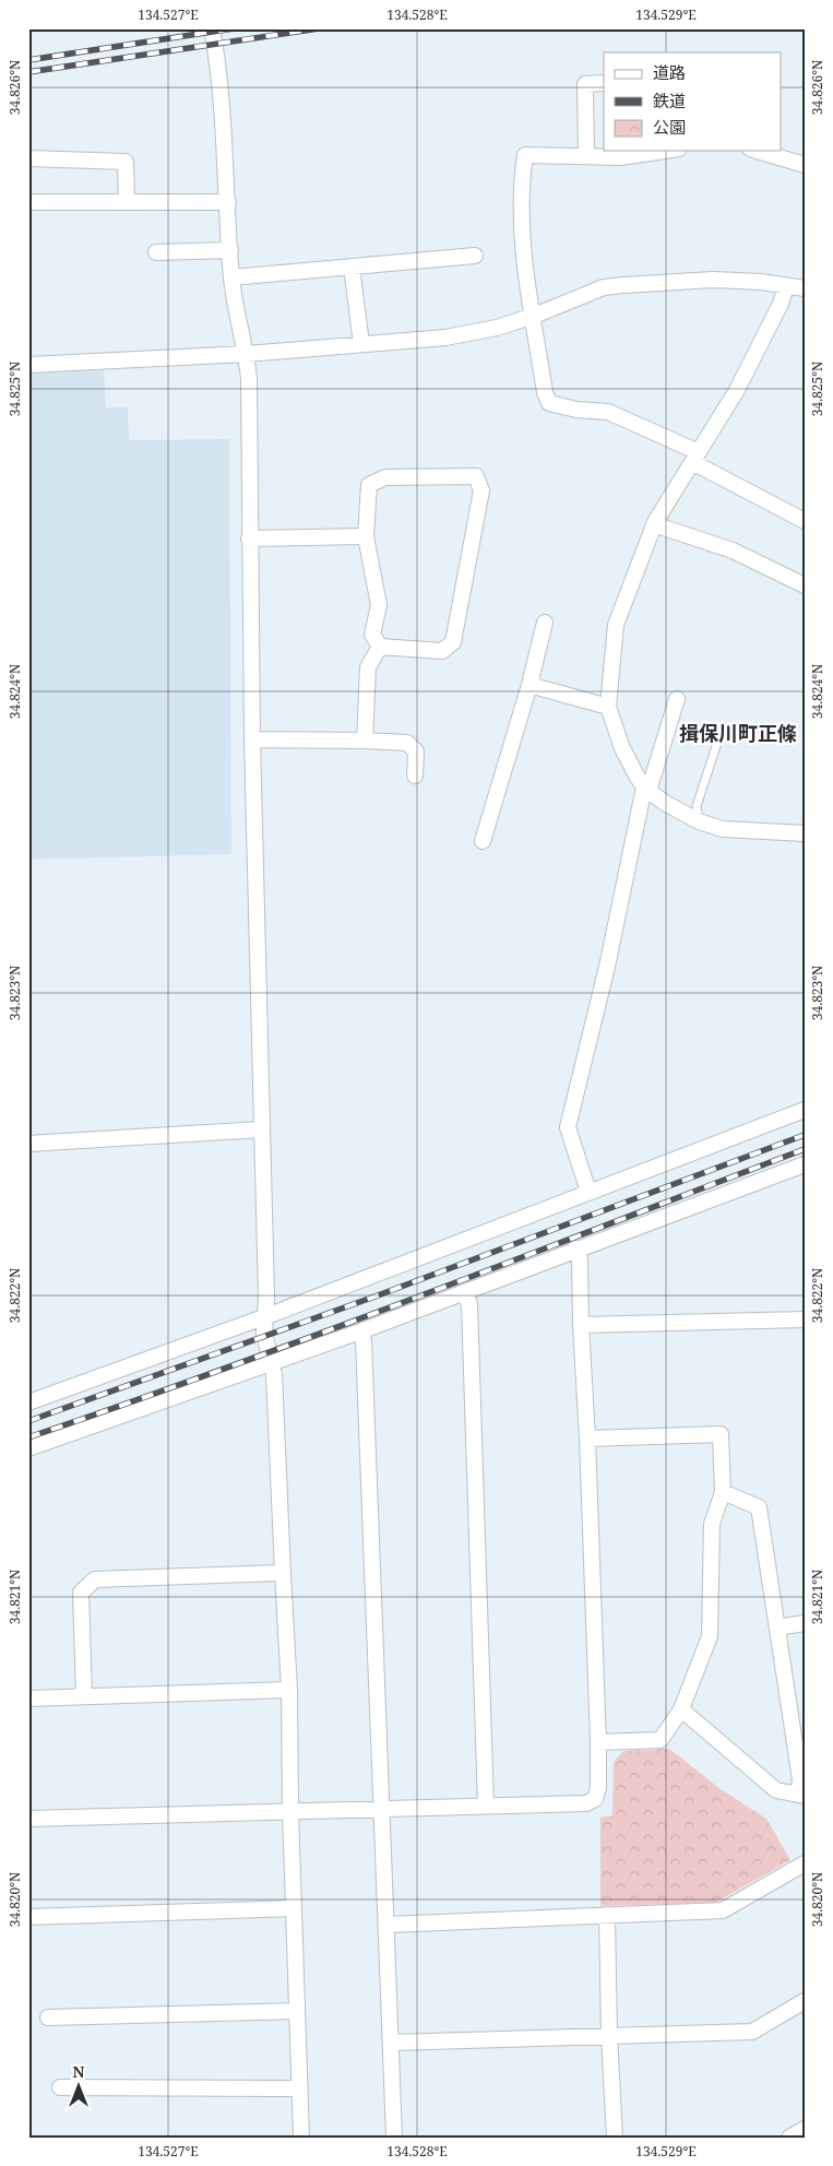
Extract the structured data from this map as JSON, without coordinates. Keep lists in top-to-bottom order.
{
  "districts": ["揖保川町正條"],
  "legend": ["道路", "鉄道", "公園"],
  "north": "top",
  "coordinates": [
    "134.527°E",
    "134.528°E",
    "134.529°E",
    "34.826°N",
    "34.825°N",
    "34.824°N",
    "34.823°N",
    "34.822°N",
    "34.821°N",
    "34.820°N"
  ]
}
